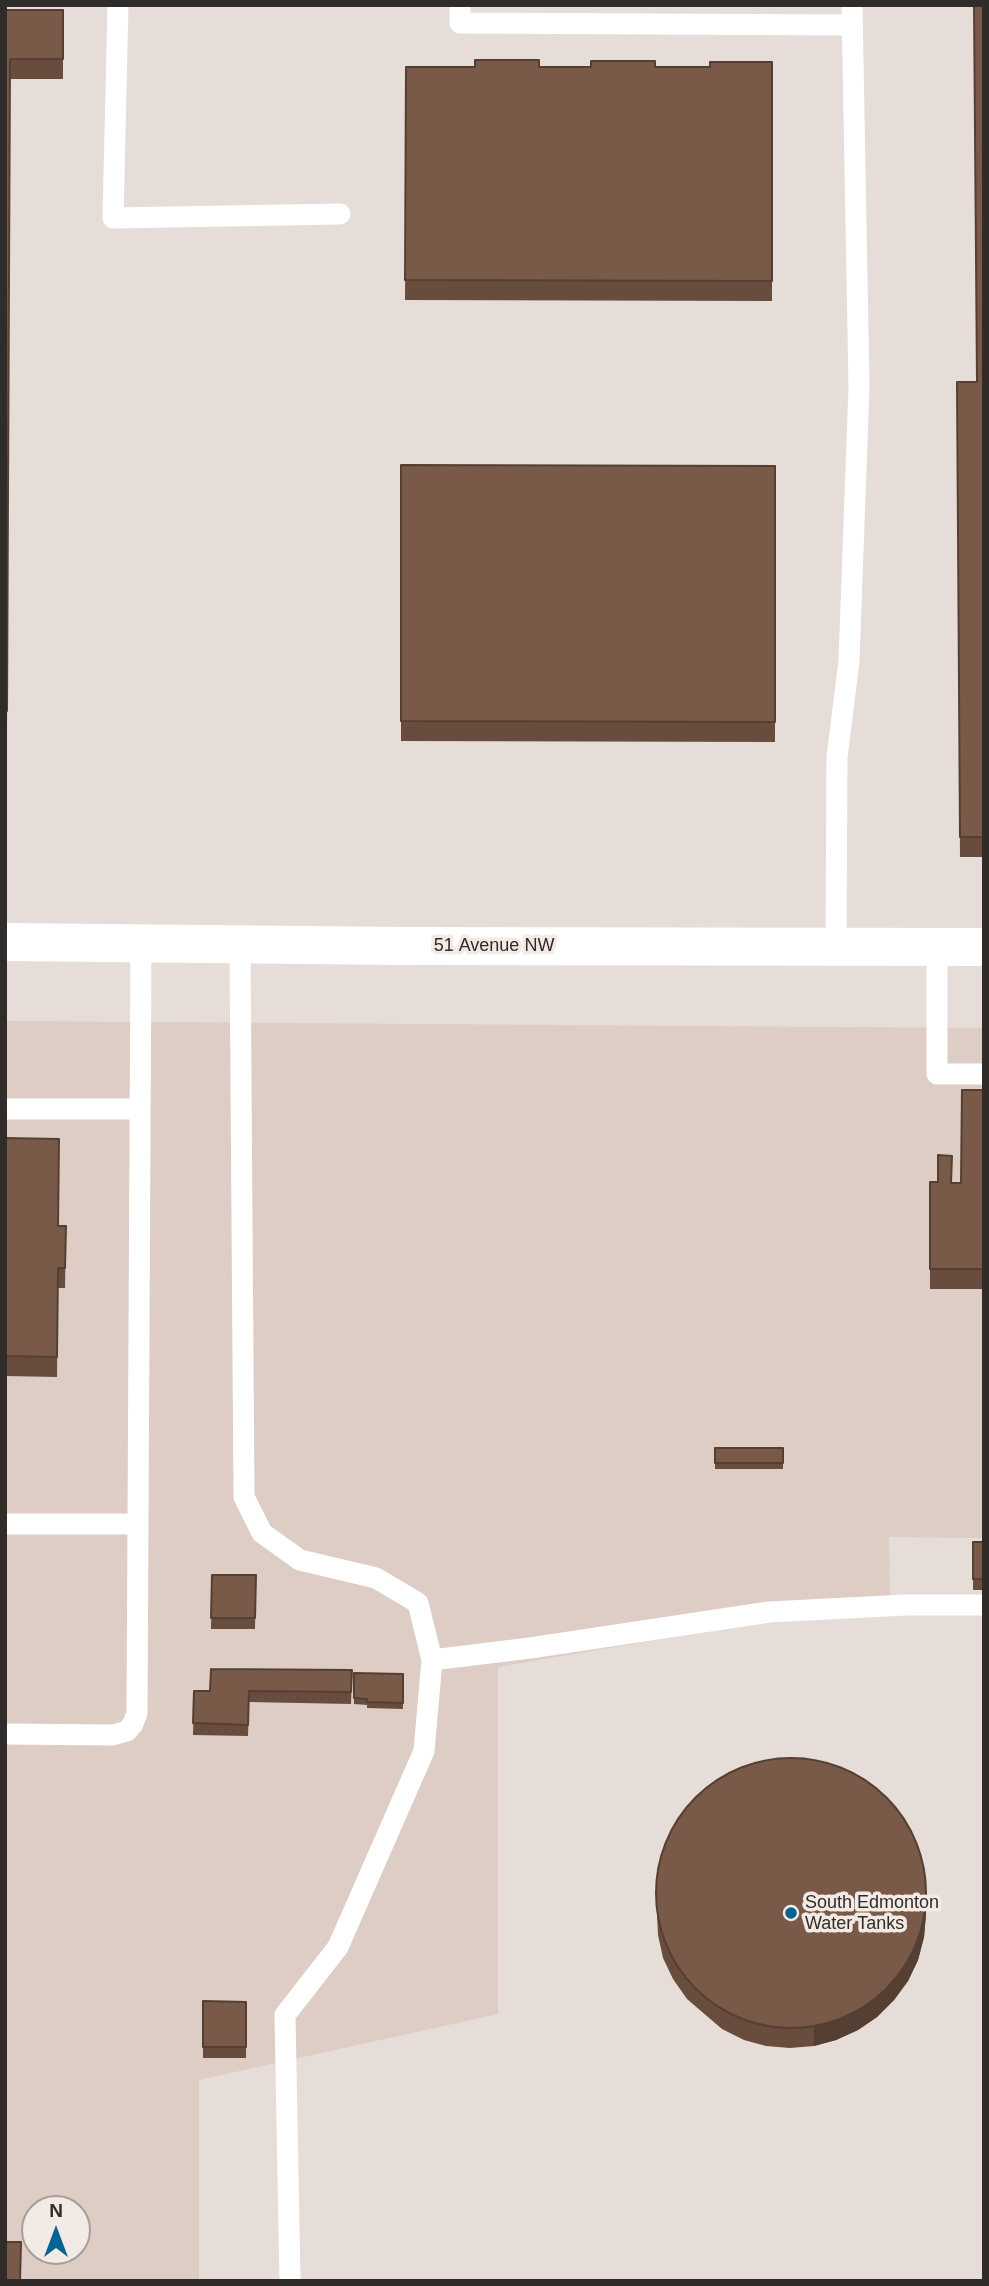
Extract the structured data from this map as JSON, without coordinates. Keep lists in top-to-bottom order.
{
  "streets": {
    "street": ["51 Avenue NW"]
  },
  "places": ["South Edmonton Water Tanks"],
  "north": "top"
}
